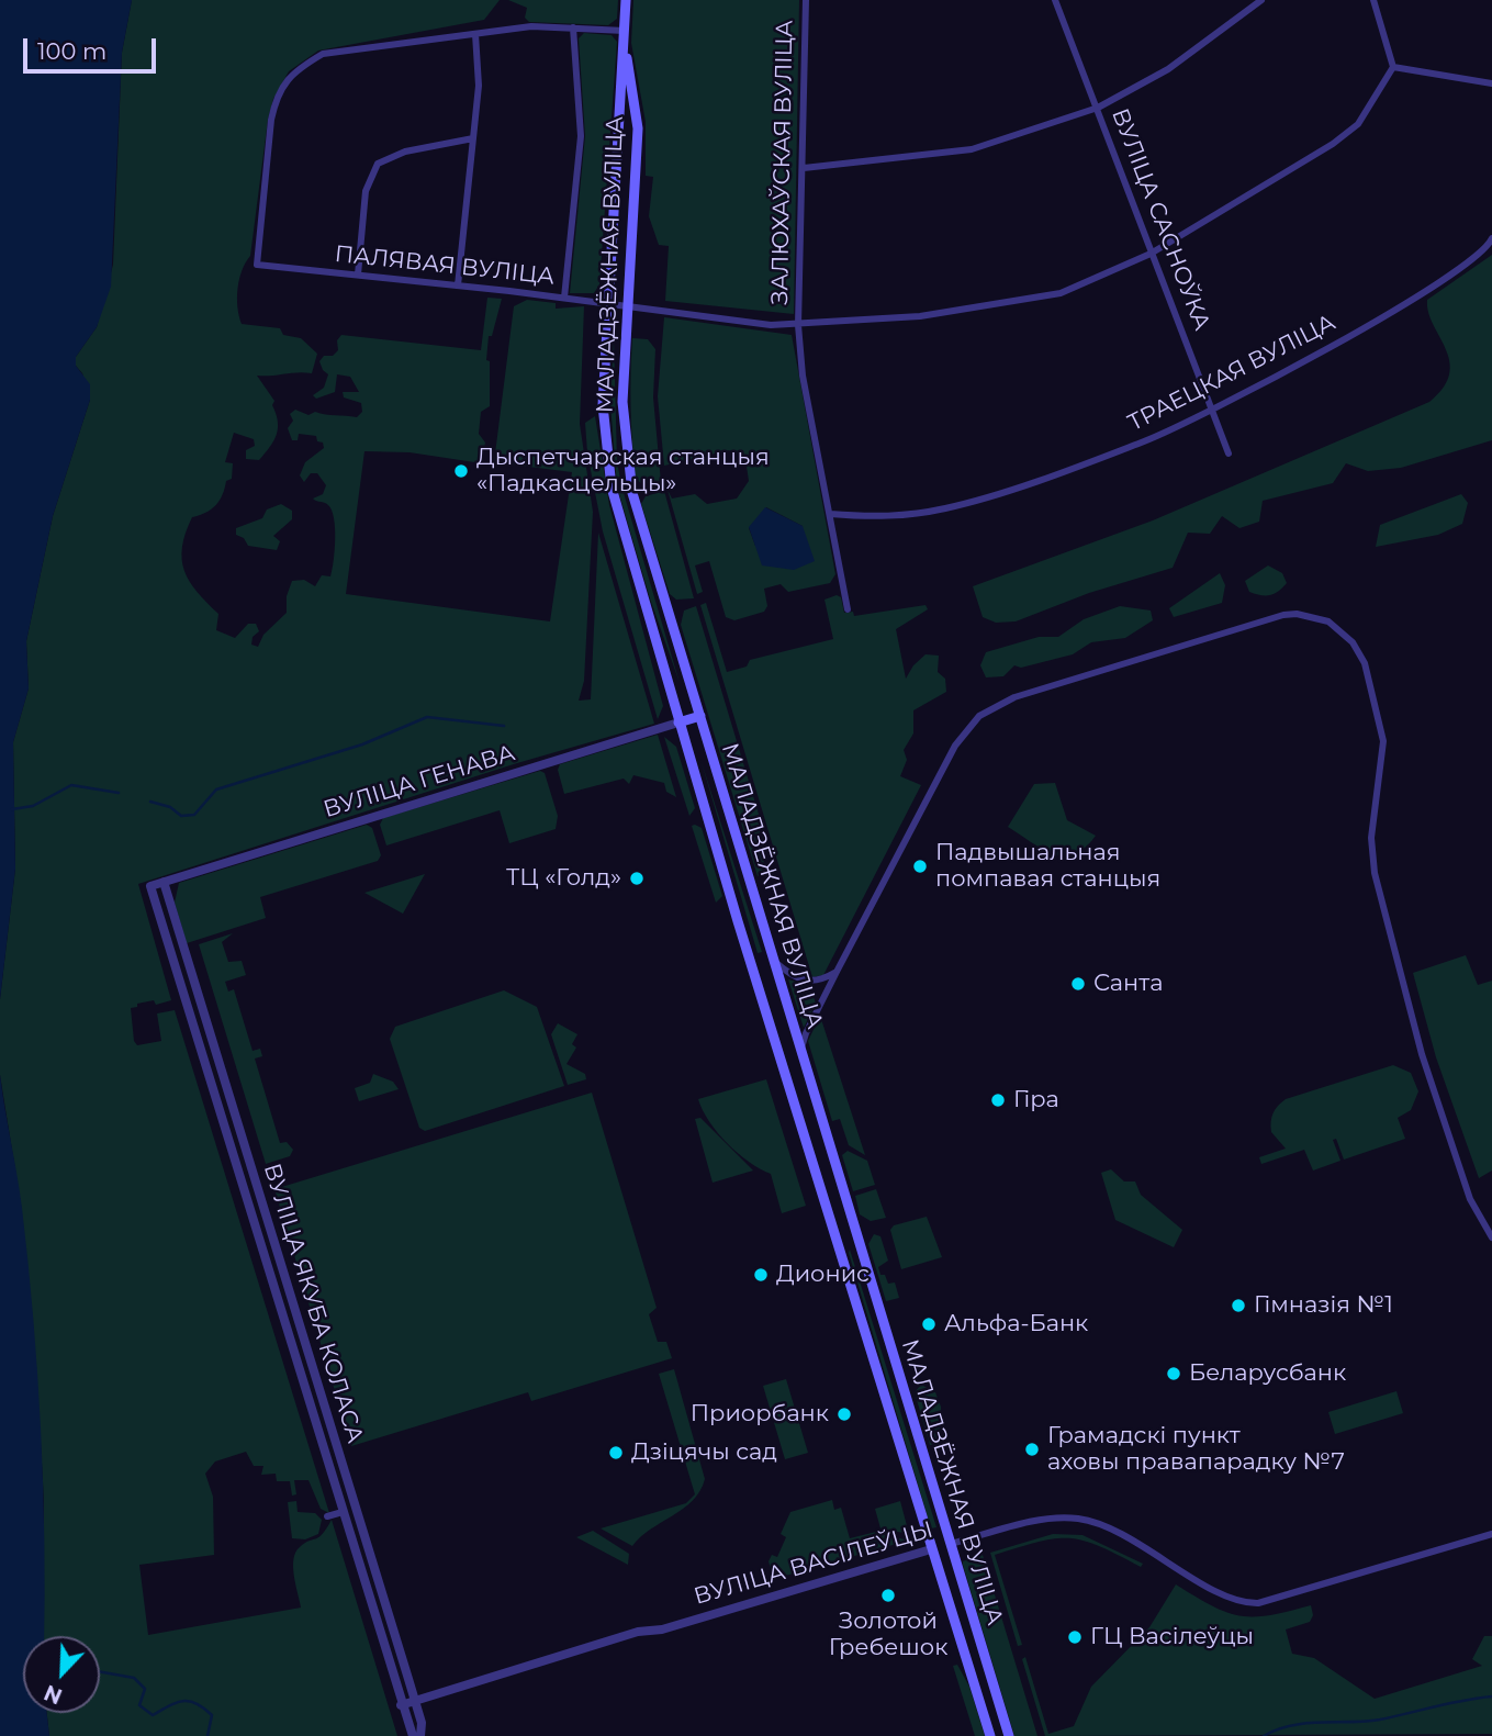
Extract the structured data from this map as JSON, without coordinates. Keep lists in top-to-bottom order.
{
  "streets": {
    "main road": ["МАЛАДЗЁЖНАЯ ВУЛІЦА", "ВУЛІЦА ГЕНАВА", "ВУЛІЦА ВАСІЛЕЎЦЫ"],
    "street": [
      "ЗАЛЮХАЎСКАЯ ВУЛІЦА",
      "ВУЛІЦА САСНОЎКА",
      "ПАЛЯВАЯ ВУЛІЦА",
      "ТРАЕЦКАЯ ВУЛІЦА",
      "ВУЛІЦА ЯКУБА КОЛАСА"
    ]
  },
  "crossings": [
    ["ЗАЛЮХАЎСКАЯ ВУЛІЦА", "ПАЛЯВАЯ ВУЛІЦА"],
    ["ВУЛІЦА САСНОЎКА", "ПАЛЯВАЯ ВУЛІЦА"],
    ["ВУЛІЦА САСНОЎКА", "ТРАЕЦКАЯ ВУЛІЦА"],
    ["МАЛАДЗЁЖНАЯ ВУЛІЦА", "ПАЛЯВАЯ ВУЛІЦА"],
    ["МАЛАДЗЁЖНАЯ ВУЛІЦА", "ВУЛІЦА ГЕНАВА"],
    ["МАЛАДЗЁЖНАЯ ВУЛІЦА", "ВУЛІЦА ВАСІЛЕЎЦЫ"],
    ["ВУЛІЦА ГЕНАВА", "ВУЛІЦА ЯКУБА КОЛАСА"],
    ["ВУЛІЦА ЯКУБА КОЛАСА", "ВУЛІЦА ВАСІЛЕЎЦЫ"]
  ],
  "places": [
    "Дыспетчарская станцыя «Падкасцельцы»",
    "Падвышальная помпавая станцыя",
    "ТЦ «Голд»",
    "Санта",
    "Гіра",
    "Дионис",
    "Гімназія №1",
    "Альфа-Банк",
    "Беларусбанк",
    "Приорбанк",
    "Грамадскі пункт аховы правапарадку №7",
    "Дзіцячы сад",
    "Золотой Гребешок",
    "ГЦ Васілеўцы"
  ],
  "scale_bar": "100 m",
  "north": "bottom left"
}
